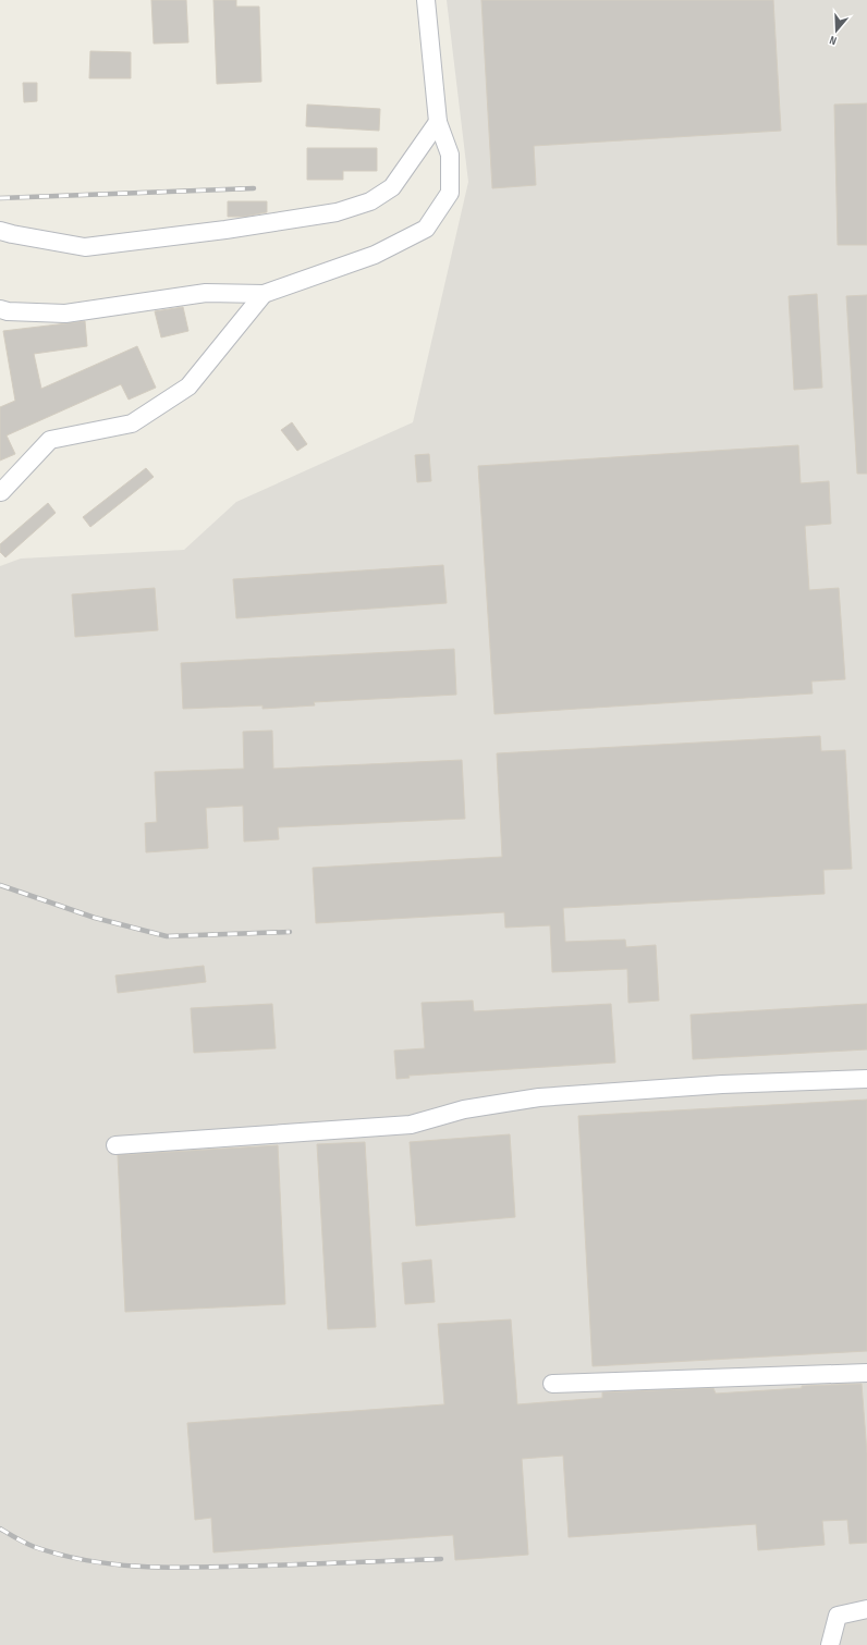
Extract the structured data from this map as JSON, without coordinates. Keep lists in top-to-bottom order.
{
  "north": "bottom"
}
